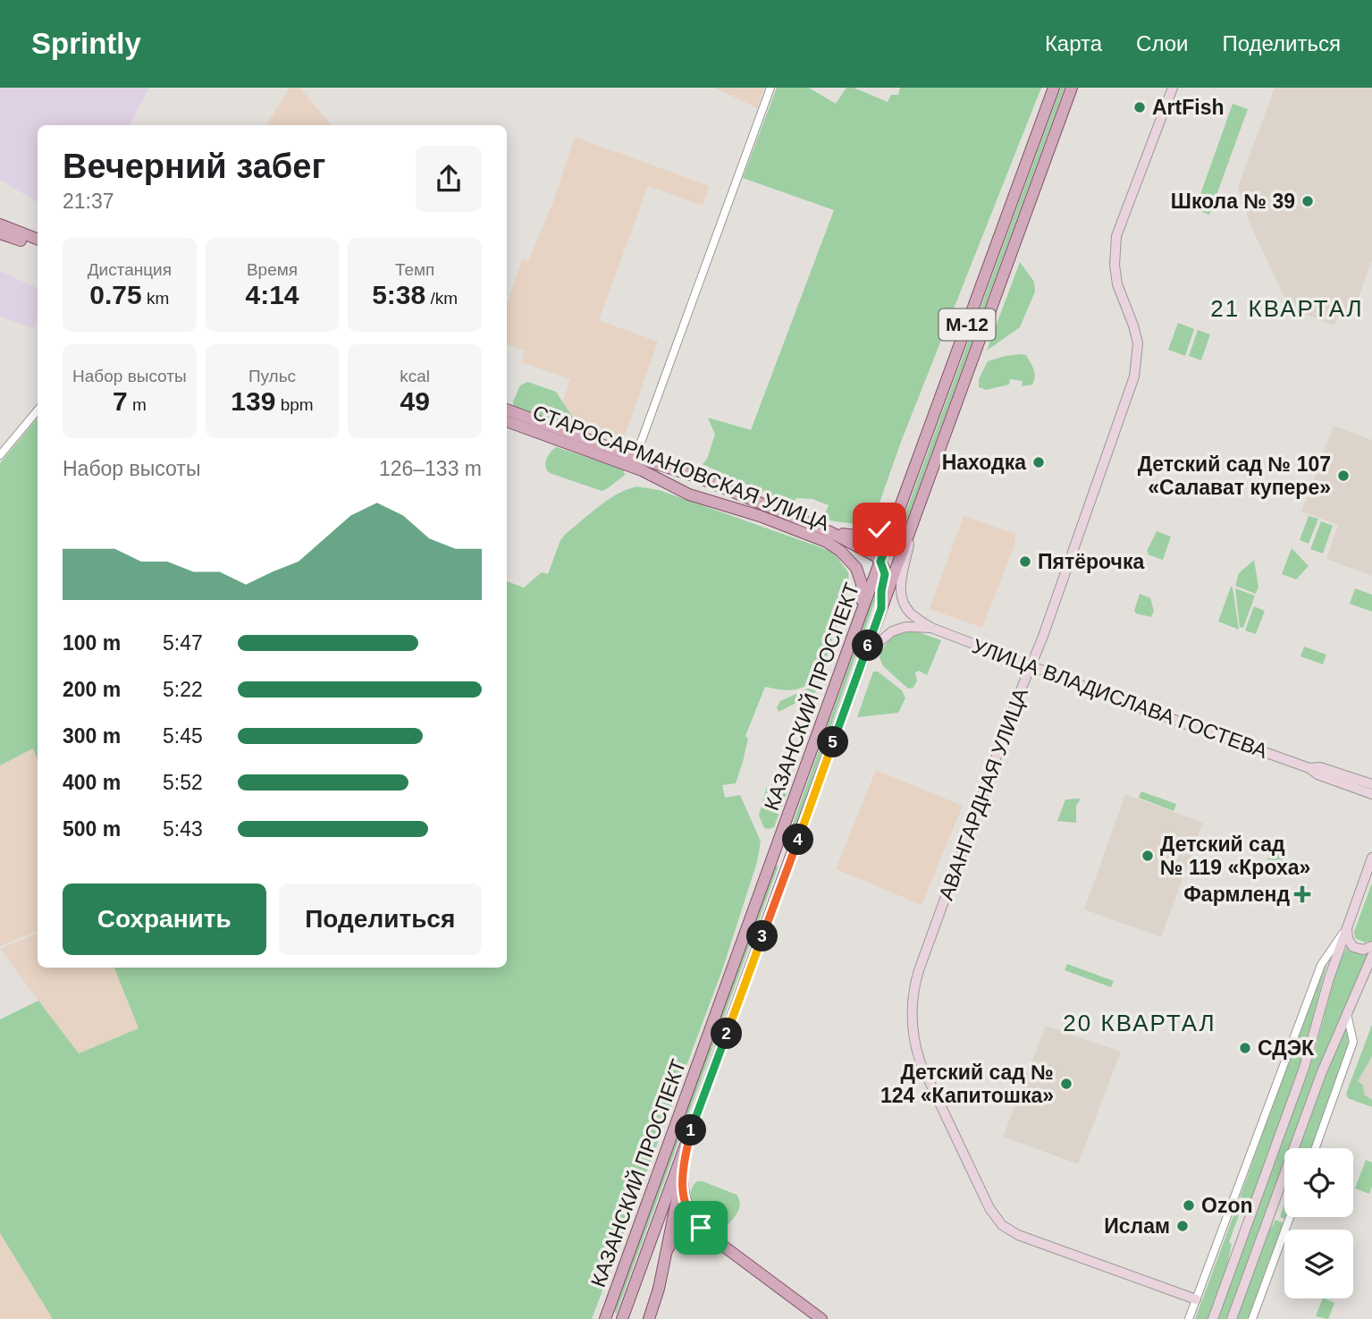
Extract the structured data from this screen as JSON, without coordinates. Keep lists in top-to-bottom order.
{
  "streets": {
    "main road": [
      "М-12",
      "СТАРОСАРМАНОВСКАЯ УЛИЦА",
      "КАЗАНСКИЙ ПРОСПЕКТ",
      "УЛИЦА ВЛАДИСЛАВА ГОСТЕВА",
      "АВАНГАРДНАЯ УЛИЦА"
    ]
  },
  "crossings": [
    ["СТАРОСАРМАНОВСКАЯ УЛИЦА", "КАЗАНСКИЙ ПРОСПЕКТ"],
    ["КАЗАНСКИЙ ПРОСПЕКТ", "УЛИЦА ВЛАДИСЛАВА ГОСТЕВА"],
    ["УЛИЦА ВЛАДИСЛАВА ГОСТЕВА", "АВАНГАРДНАЯ УЛИЦА"]
  ],
  "districts": ["21 КВАРТАЛ", "20 КВАРТАЛ"],
  "places": {
    "other": [
      "ArtFish",
      "Школа № 39",
      "Находка",
      "Детский сад № 107 «Салават купере»",
      "Пятёрочка",
      "Детский сад № 119 «Кроха»",
      "СДЭК",
      "Детский сад № 124 «Капитошка»",
      "Ozon",
      "Ислам"
    ],
    "health": ["Фармленд"]
  },
  "page": {
    "header": "Sprintly",
    "nav": ["Карта", "Слои", "Поделиться"],
    "heading": ["Вечерний забег", "21:37"],
    "stats": [
      ["Дистанция", "0.75 km"],
      ["Время", "4:14"],
      ["Темп", "5:38 /km"],
      ["Набор высоты", "7 m"],
      ["Пульс", "139 bpm"],
      ["kcal", "49"]
    ],
    "chart": ["Набор высоты", "126–133 m"],
    "list": [
      {
        "name": "100 m",
        "note": "5:47"
      },
      {
        "name": "200 m",
        "note": "5:22"
      },
      {
        "name": "300 m",
        "note": "5:45"
      },
      {
        "name": "400 m",
        "note": "5:52"
      },
      {
        "name": "500 m",
        "note": "5:43"
      }
    ],
    "pins": [
      "6",
      "5",
      "4",
      "3",
      "2",
      "1"
    ],
    "buttons": ["Сохранить", "Поделиться"]
  }
}
